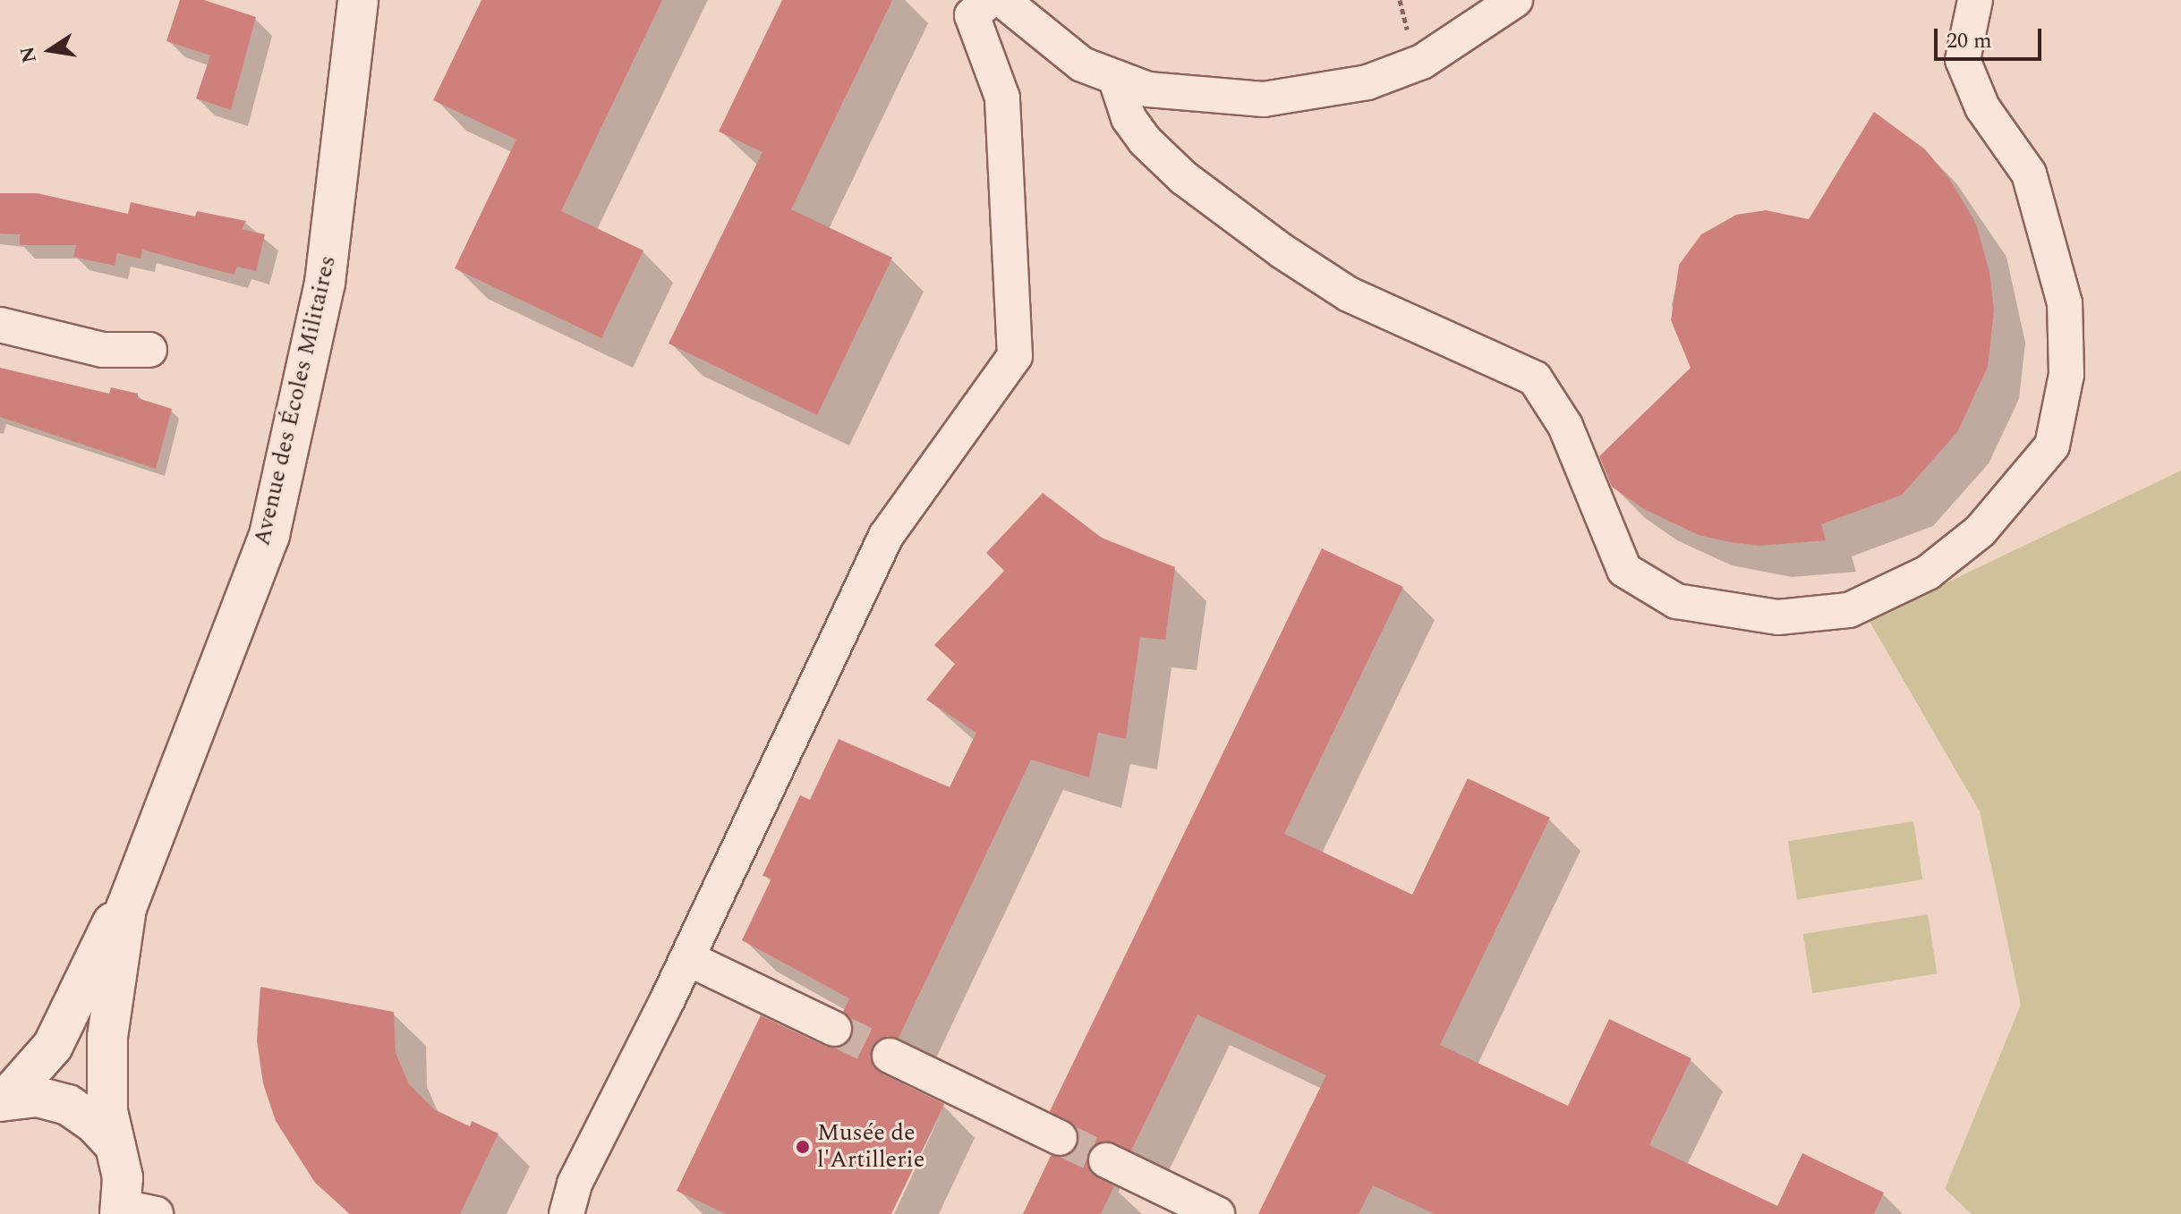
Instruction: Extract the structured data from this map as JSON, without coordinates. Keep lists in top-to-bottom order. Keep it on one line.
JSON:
{"streets":{"street":["Avenue des Écoles Militaires"]},"places":["Musée de l'Artillerie"],"scale_bar":"20 m","north":"left"}
